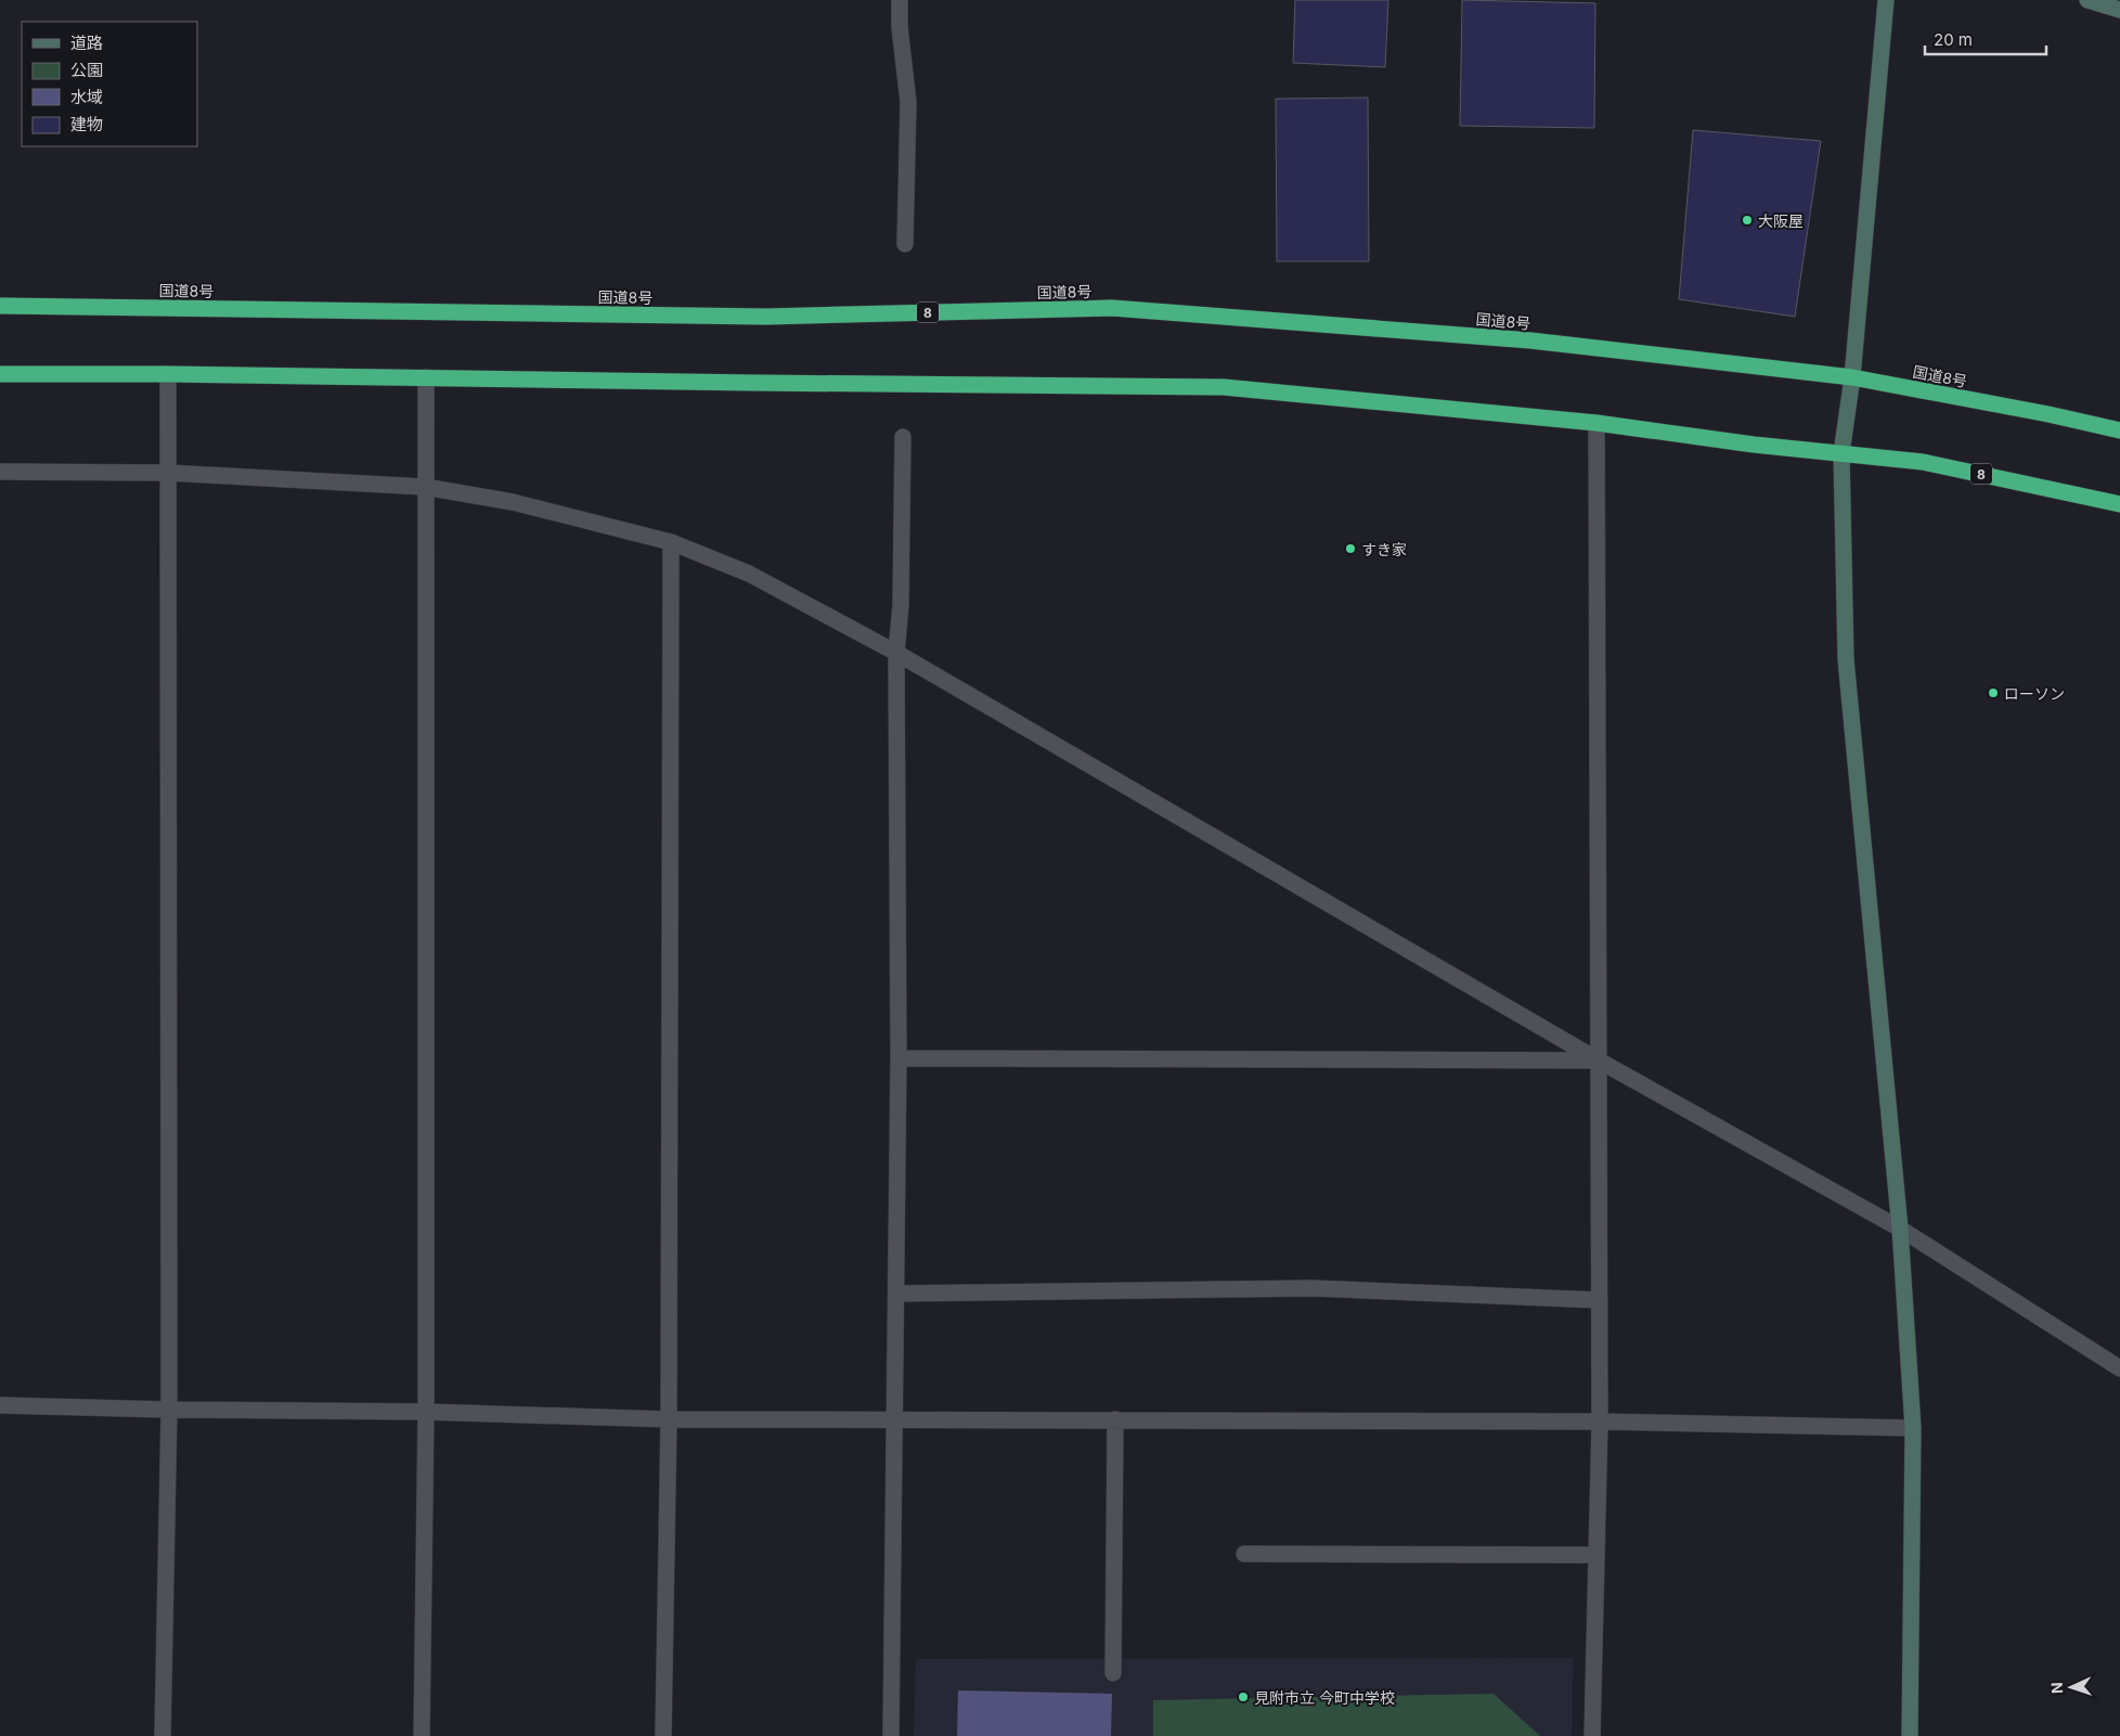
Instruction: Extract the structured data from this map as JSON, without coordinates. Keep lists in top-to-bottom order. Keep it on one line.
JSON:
{"streets":{"highway":["国道8号","8"]},"places":["大阪屋","すき家","ローソン","見附市立 今町中学校"],"legend":["道路","公園","水域","建物"],"scale_bar":"20 m","north":"left"}
